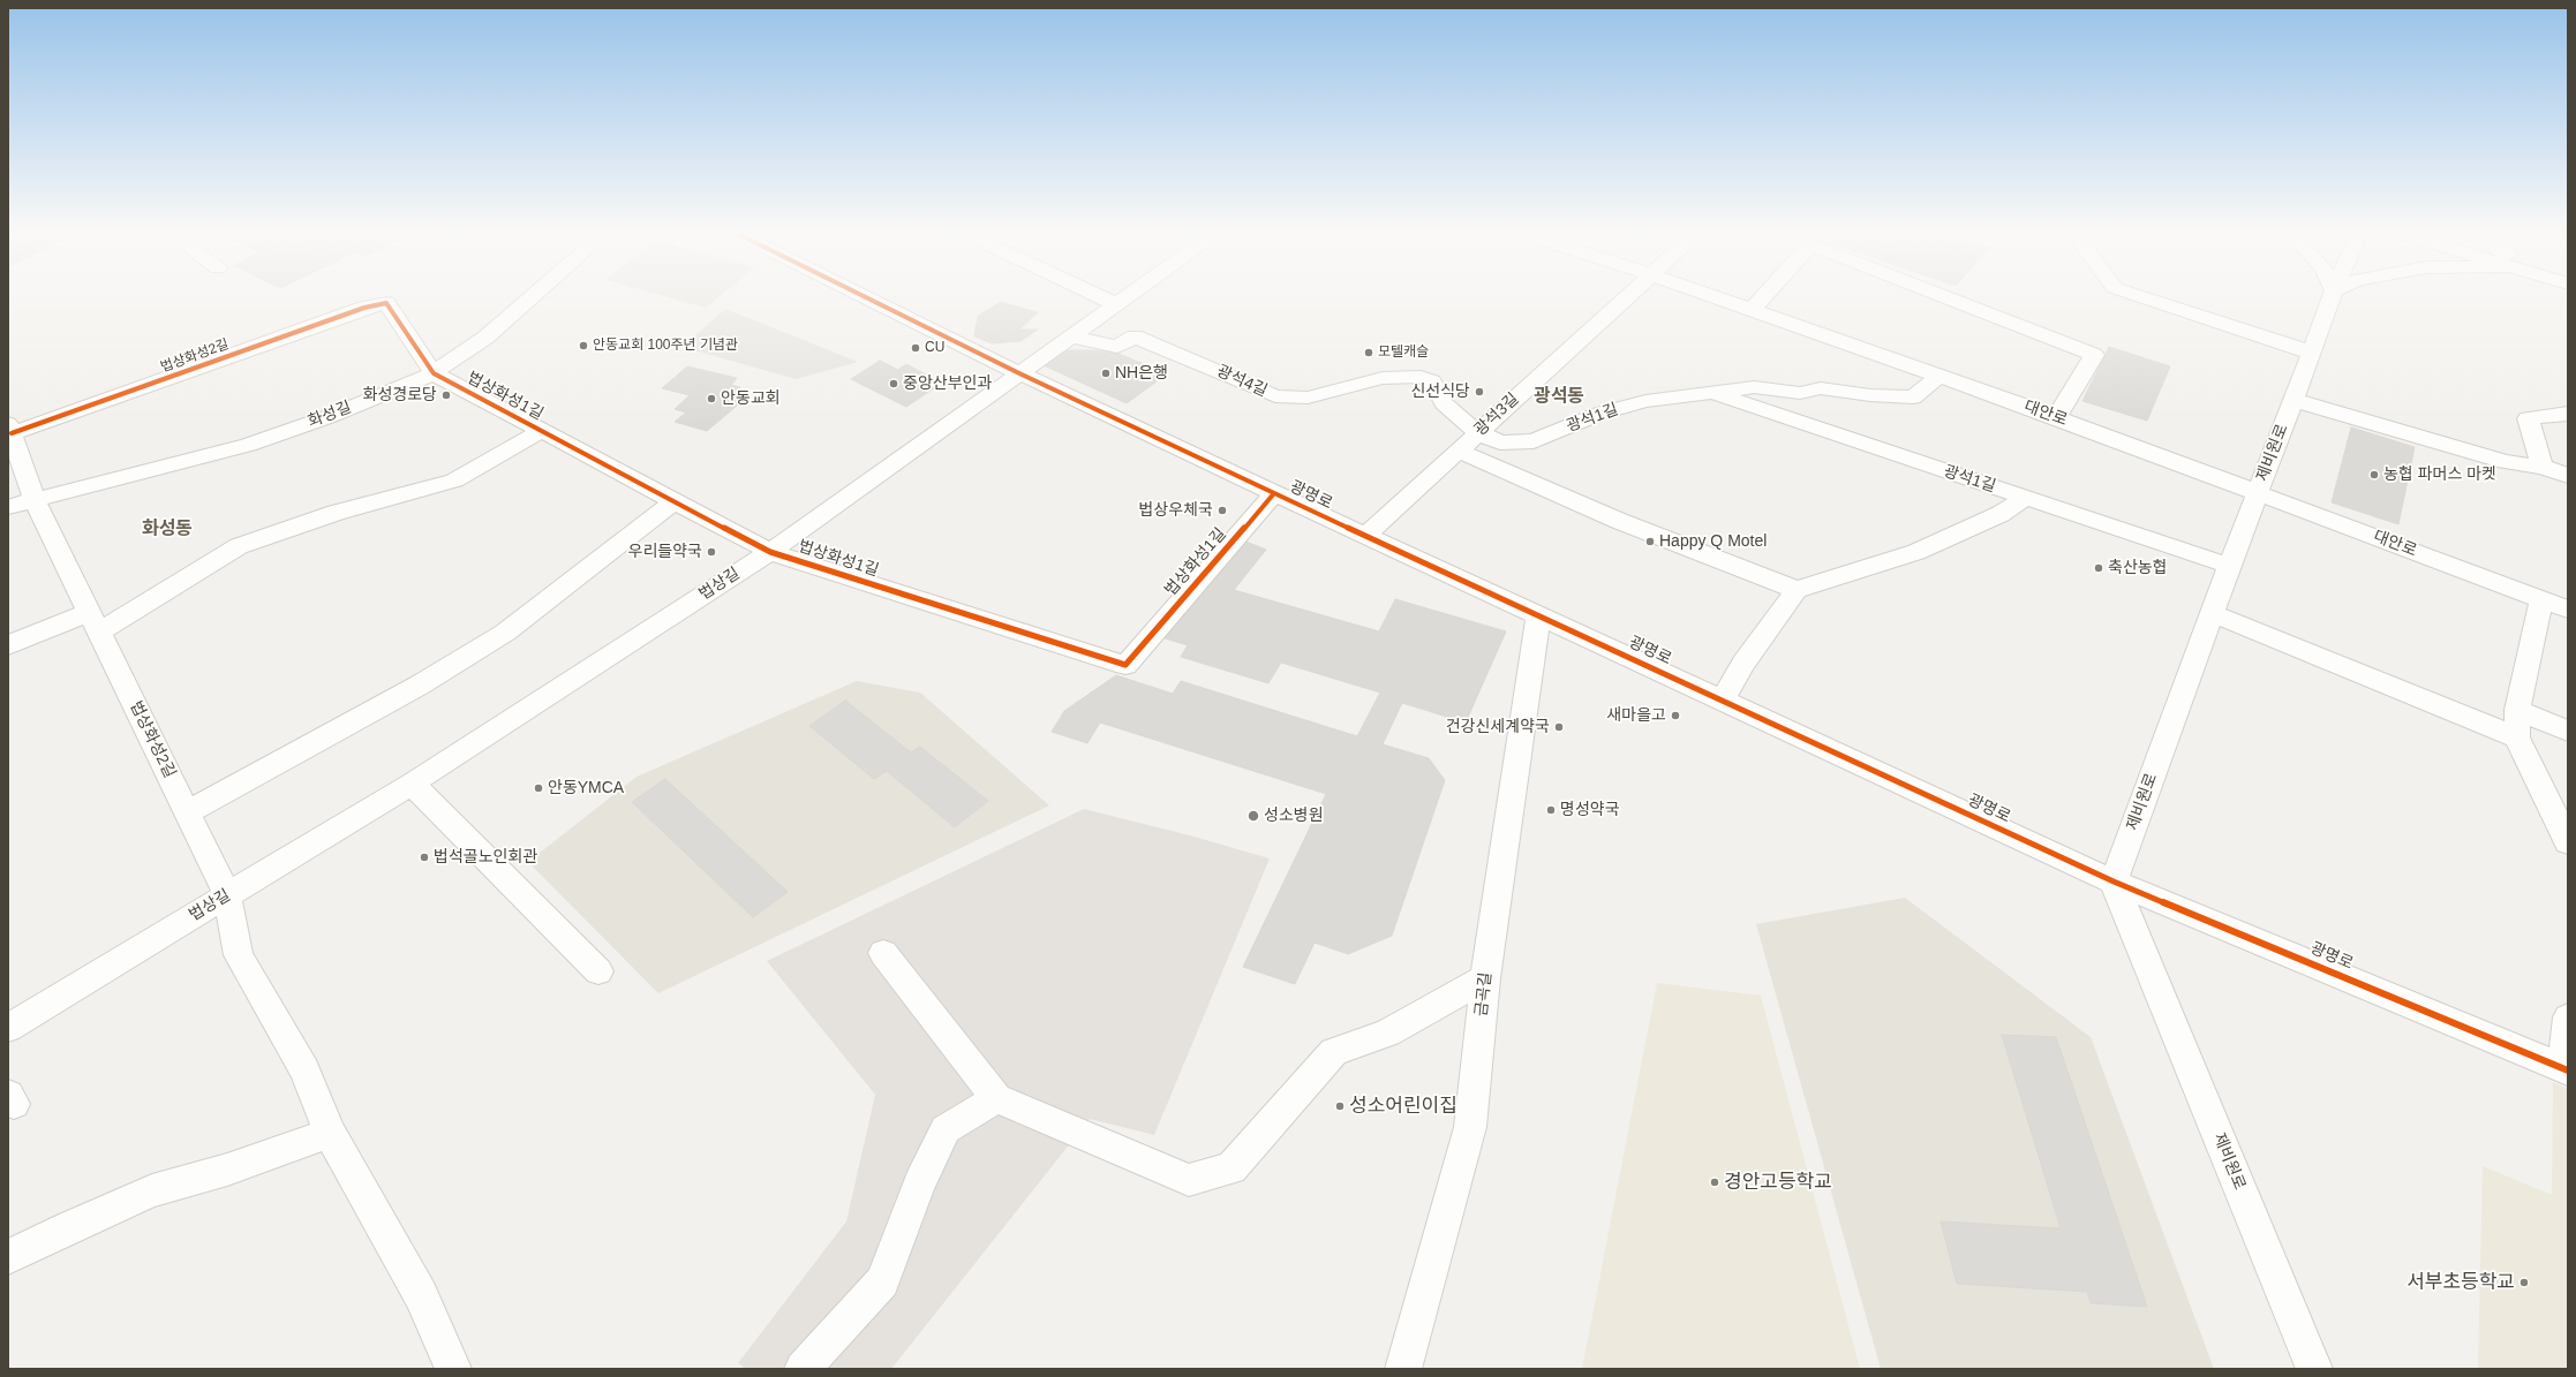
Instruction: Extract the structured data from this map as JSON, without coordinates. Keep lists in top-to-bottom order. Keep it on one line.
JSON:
{"streets":{"street":["법상화성2길","광석4길","법상화성1길","대안로","화성길","광석3길","광석1길","제비원로","광명로","법상길","금곡길"]},"crossings":[["법상화성2길","법상화성1길"],["법상화성2길","화성길"],["법상화성2길","법상길"],["광석4길","광석3길"],["광석4길","광석1길"],["광석4길","법상길"],["법상화성1길","화성길"],["법상화성1길","광명로"],["법상화성1길","법상길"],["대안로","광석1길"],["대안로","제비원로"],["광석3길","광석1길"],["광석3길","광명로"],["광석1길","제비원로"],["제비원로","광명로"],["광명로","법상길"],["광명로","금곡길"]],"districts":["광석동","화성동"],"places":["안동교회 100주년 기념관","CU","모텔캐슬","NH은행","중앙산부인과","신선식당","화성경로당","안동교회","농협 파머스 마켓","법상우체국","Happy Q Motel","우리들약국","축산농협","새마을고","건강신세계약국","안동YMCA","명성약국","성소병원","법석골노인회관","성소어린이집","경안고등학교","서부초등학교"]}
